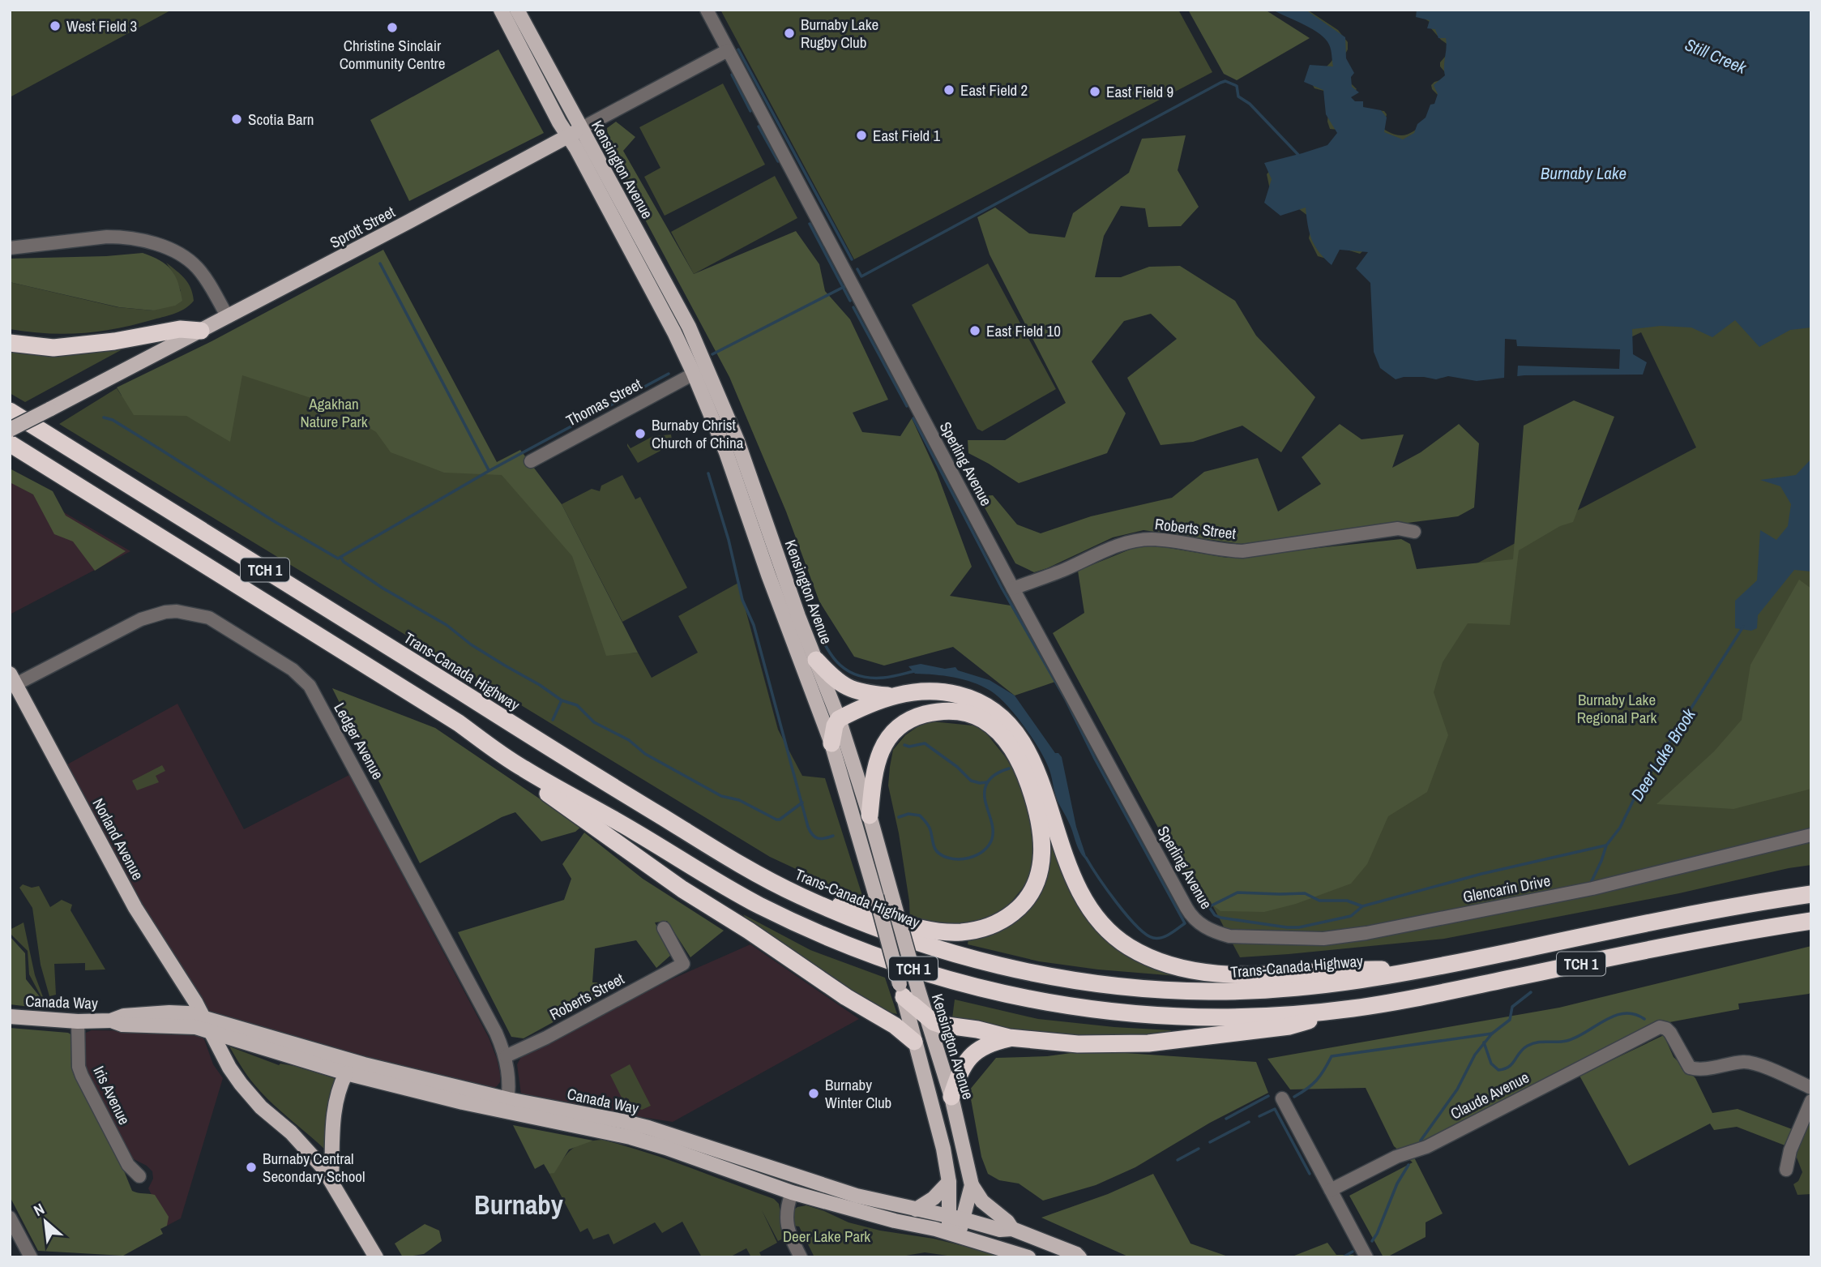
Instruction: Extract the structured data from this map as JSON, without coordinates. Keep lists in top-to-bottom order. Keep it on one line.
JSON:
{"streets":{"highway":["TCH 1","Trans-Canada Highway"],"main road":["Kensington Avenue","Sprott Street","Norland Avenue","Canada Way"],"street":["Thomas Street","Sperling Avenue","Roberts Street","Ledger Avenue","Glencarin Drive","Iris Avenue","Claude Avenue"]},"crossings":[["Kensington Avenue","Sprott Street"],["Kensington Avenue","Thomas Street"],["Kensington Avenue","Canada Way"],["Sprott Street","Sperling Avenue"],["Sperling Avenue","Roberts Street"],["Sperling Avenue","Glencarin Drive"],["Roberts Street","Ledger Avenue"],["Ledger Avenue","Norland Avenue"],["Ledger Avenue","Canada Way"],["Norland Avenue","Canada Way"],["Canada Way","Iris Avenue"]],"districts":["Burnaby"],"water":["Still Creek","Burnaby Lake","Deer Lake Brook"],"parks":["Agakhan Nature Park","Burnaby Lake Regional Park","Deer Lake Park"],"places":["West Field 3","Christine Sinclair Community Centre","Burnaby Lake Rugby Club","East Field 2","East Field 9","Scotia Barn","East Field 1","East Field 10","Burnaby Christ Church of China","Burnaby Winter Club","Burnaby Central Secondary School"],"north":"top left"}
